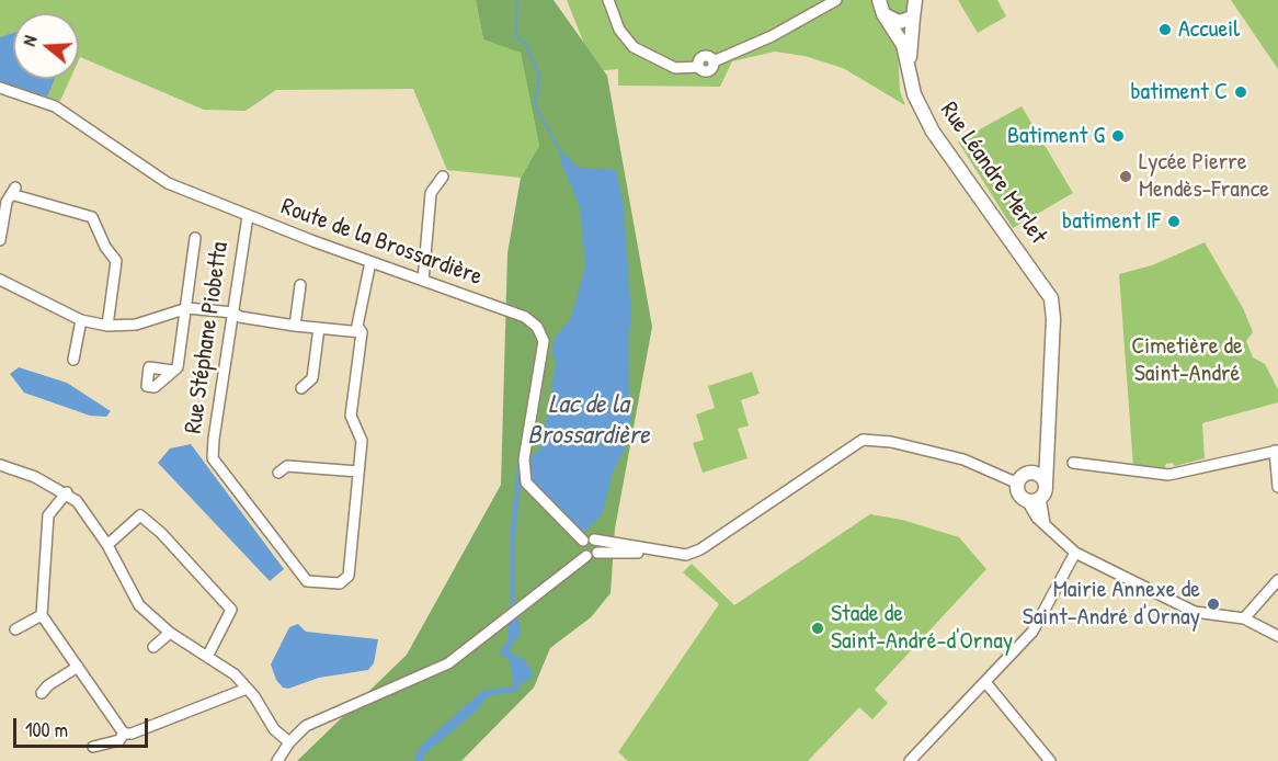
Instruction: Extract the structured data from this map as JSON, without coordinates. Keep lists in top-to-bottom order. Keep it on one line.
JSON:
{"streets":{"street":["Rue Léandre Merlet","Route de la Brossardière","Rue Stéphane Piobetta"]},"crossings":[["Route de la Brossardière","Rue Stéphane Piobetta"]],"water":["Lac de la Brossardière"],"parks":["Cimetière de Saint-André"],"places":["Accueil","batiment C","Batiment G","Lycée Pierre Mendès-France","batiment IF","Mairie Annexe de Saint-André d'Ornay","Stade de Saint-André-d'Ornay"],"scale_bar":"100 m","north":"left"}
